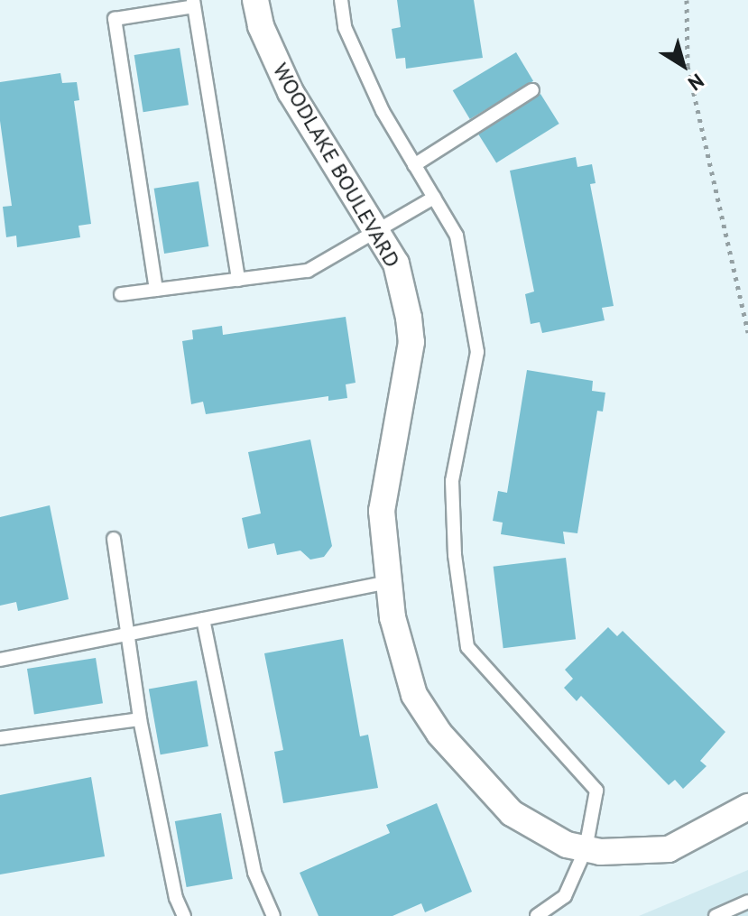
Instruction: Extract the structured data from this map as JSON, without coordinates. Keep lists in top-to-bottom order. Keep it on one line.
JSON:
{"streets":{"street":["WOODLAKE BOULEVARD"]},"north":"bottom right"}
